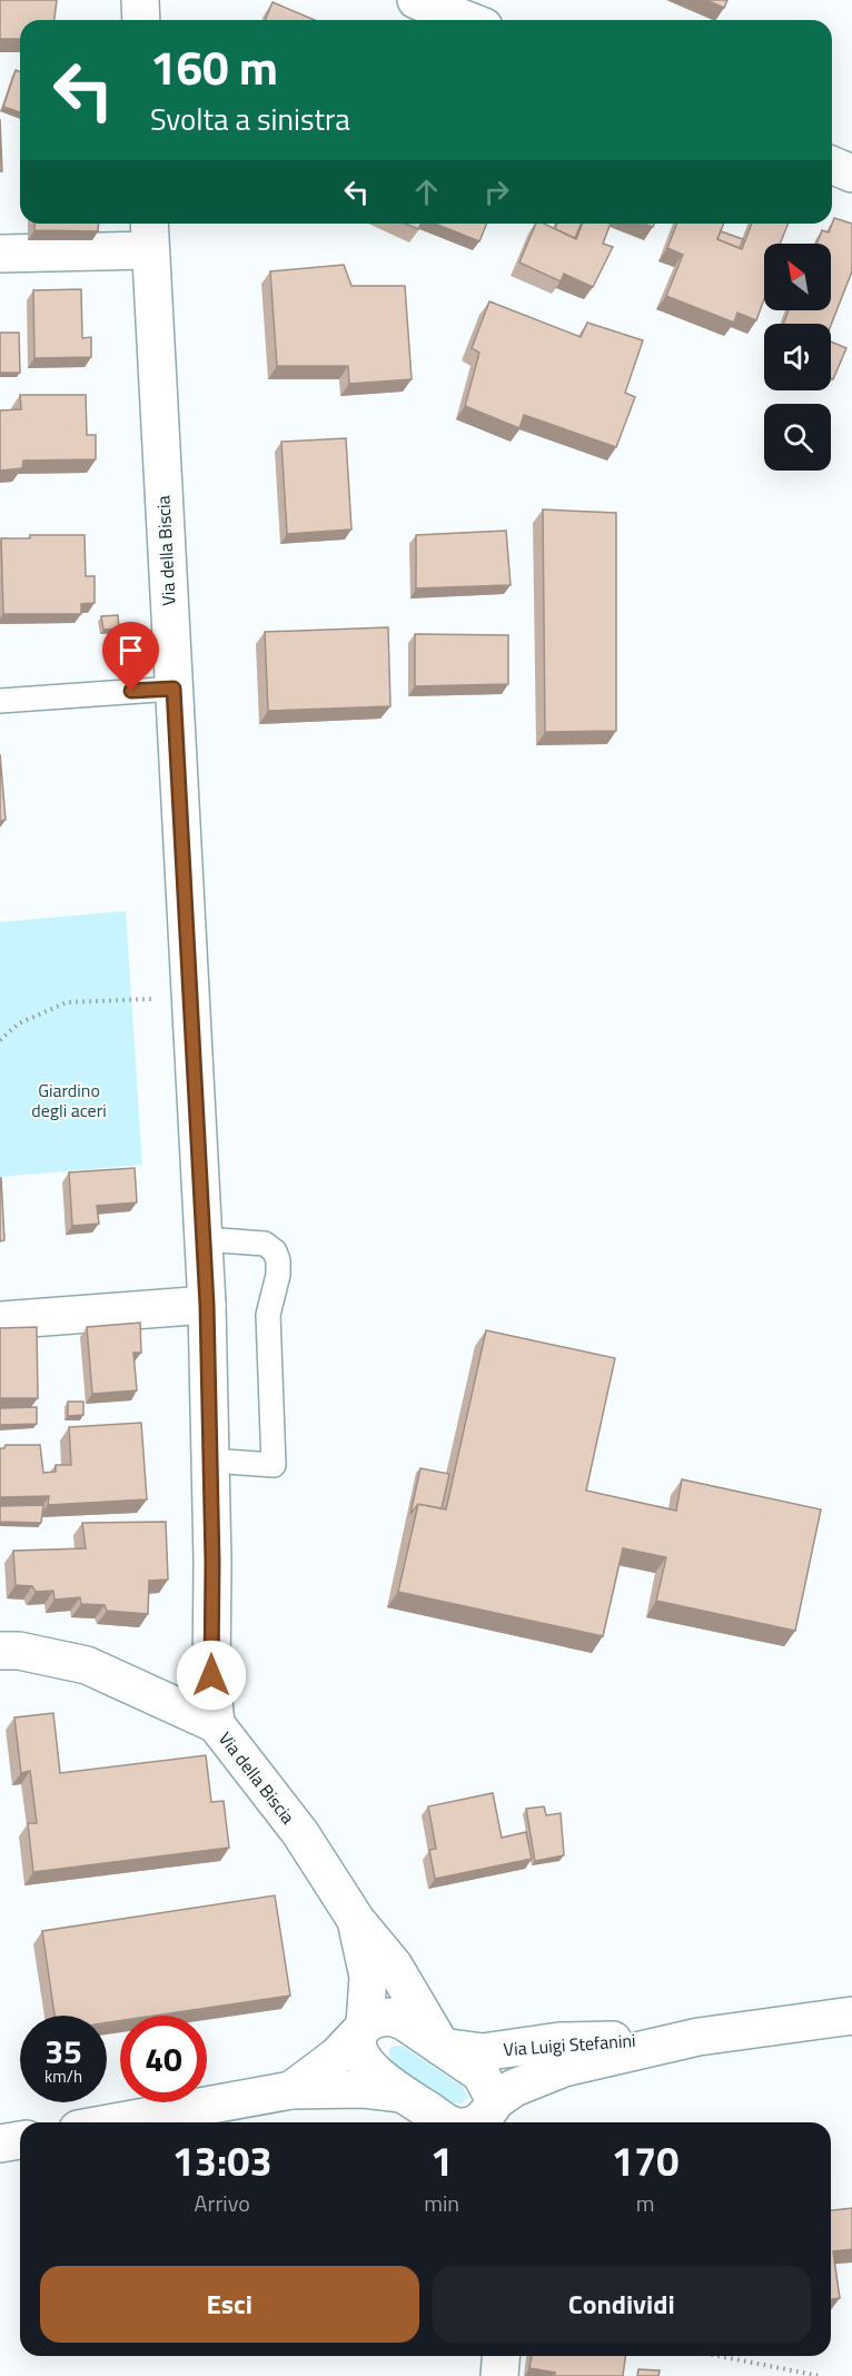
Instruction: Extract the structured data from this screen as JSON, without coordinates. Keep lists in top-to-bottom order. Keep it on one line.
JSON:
{"streets":{"street":["Via della Biscia","Via Luigi Stefanini"]},"crossings":[["Via della Biscia","Via Luigi Stefanini"]],"parks":["Giardino degli aceri"],"north":"top left","page":{"turn":["160 m","Svolta a sinistra"],"speed":"35 km/h","limit":"40","eta":["13:03","Arrivo","1","min","170","m"],"buttons":["Esci","Condividi"]}}
